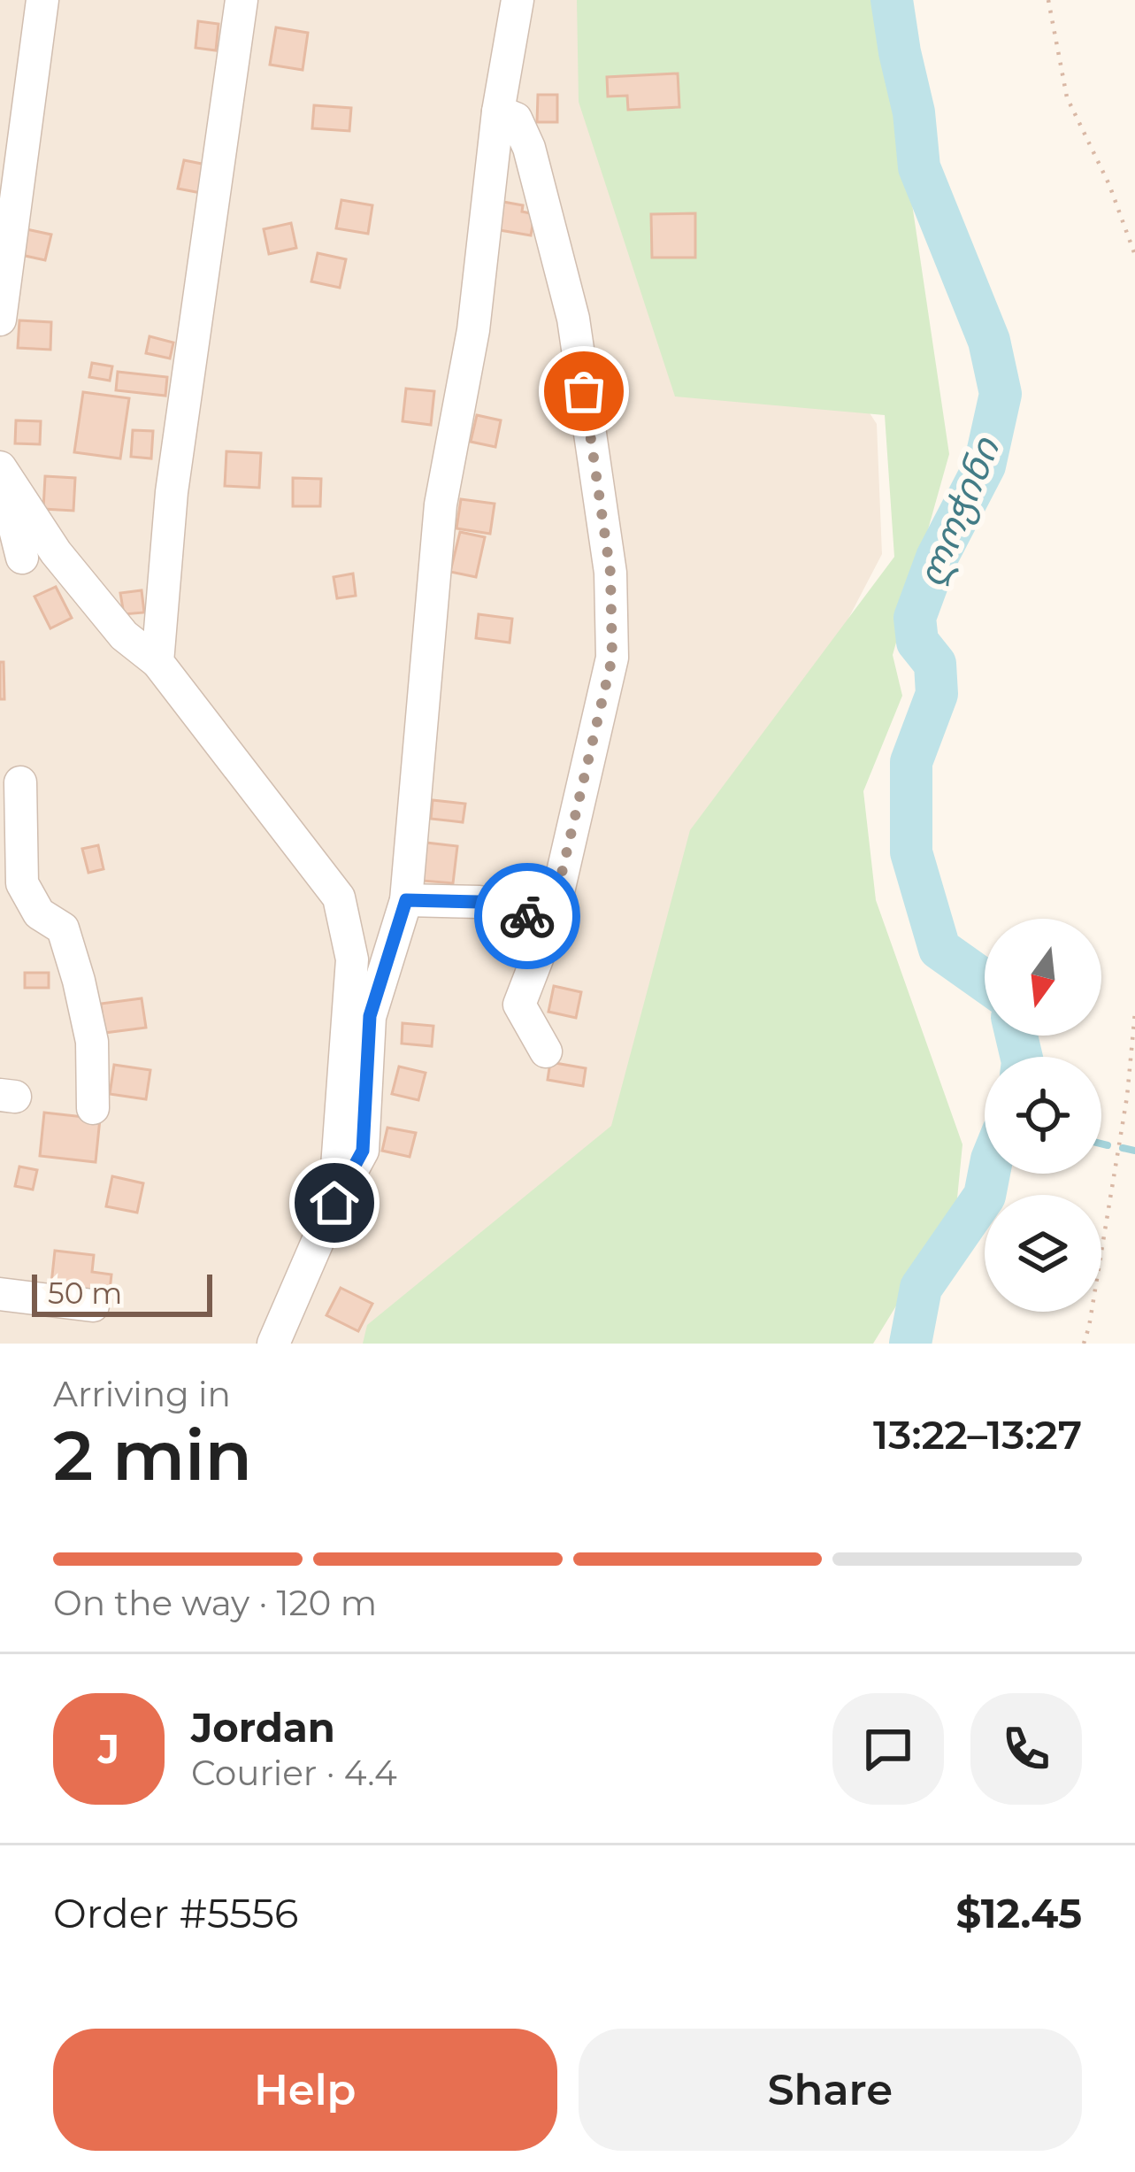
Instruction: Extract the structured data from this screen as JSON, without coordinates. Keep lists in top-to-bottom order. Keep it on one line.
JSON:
{"water":["ლოჭინი"],"scale_bar":"50 m","north":"bottom","page":{"scale":"50 m","heading":["2 min","Arriving in","13:22–13:27"],"panel":["Jordan","Courier · 4.4","Order #5556","$12.45"],"bar":"On the way · 120 m","round":"J","buttons":["Help","Share"]}}
